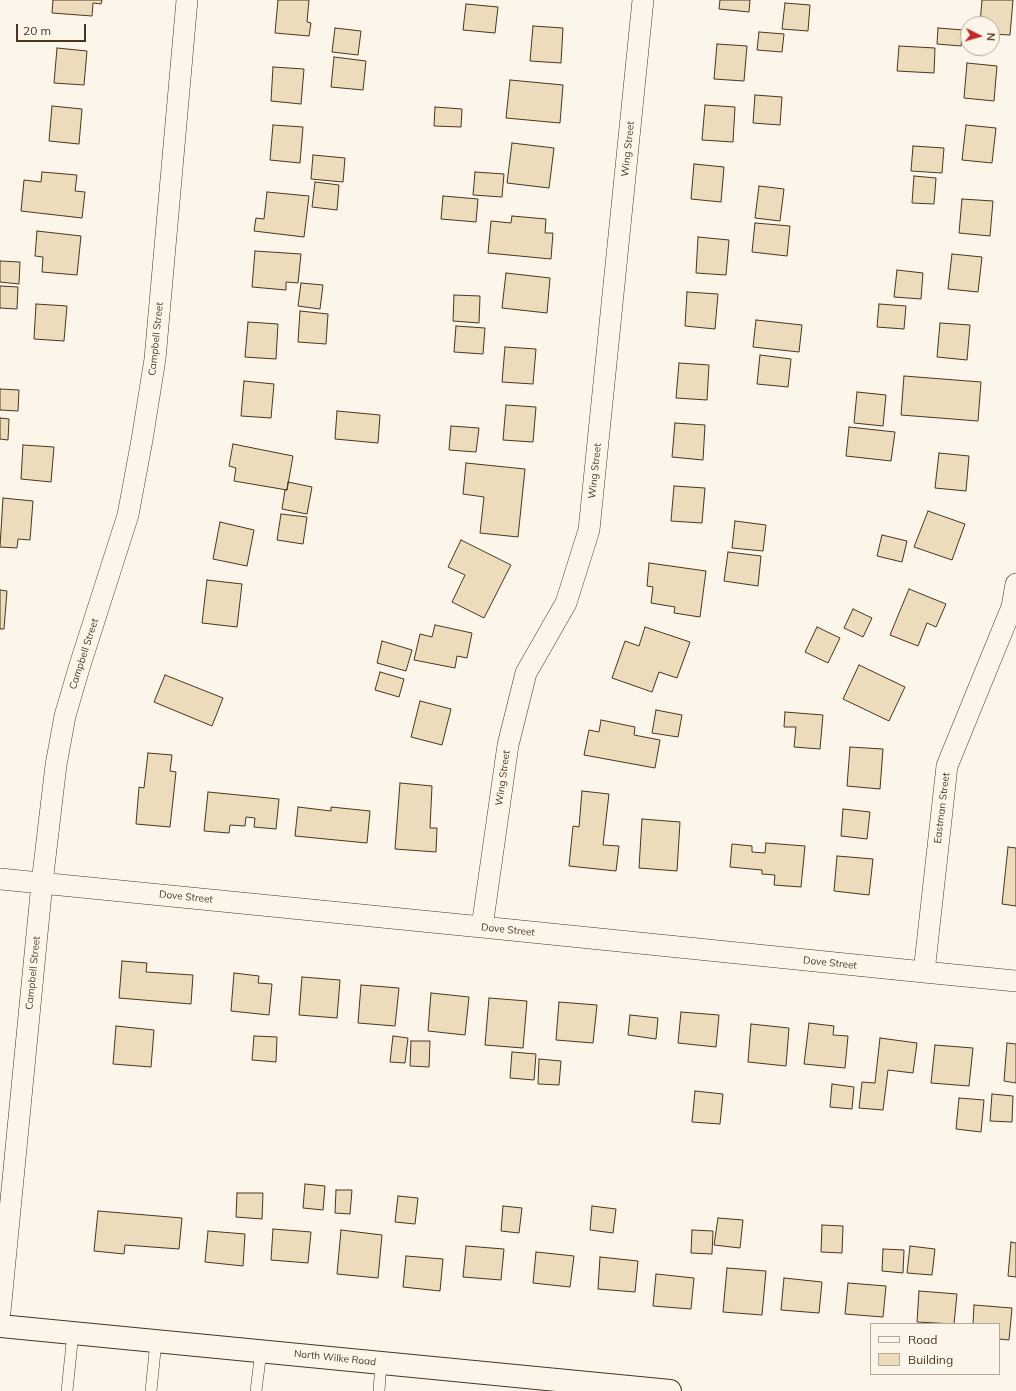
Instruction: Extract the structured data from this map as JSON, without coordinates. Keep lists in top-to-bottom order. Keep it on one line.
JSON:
{"streets":{"main road":["North Wilke Road"],"street":["Wing Street","Campbell Street","Eastman Street","Dove Street"]},"crossings":[["Wing Street","Dove Street"],["Campbell Street","Dove Street"],["Eastman Street","Dove Street"]],"legend":["Road","Building"],"scale_bar":"20 m","north":"right"}
